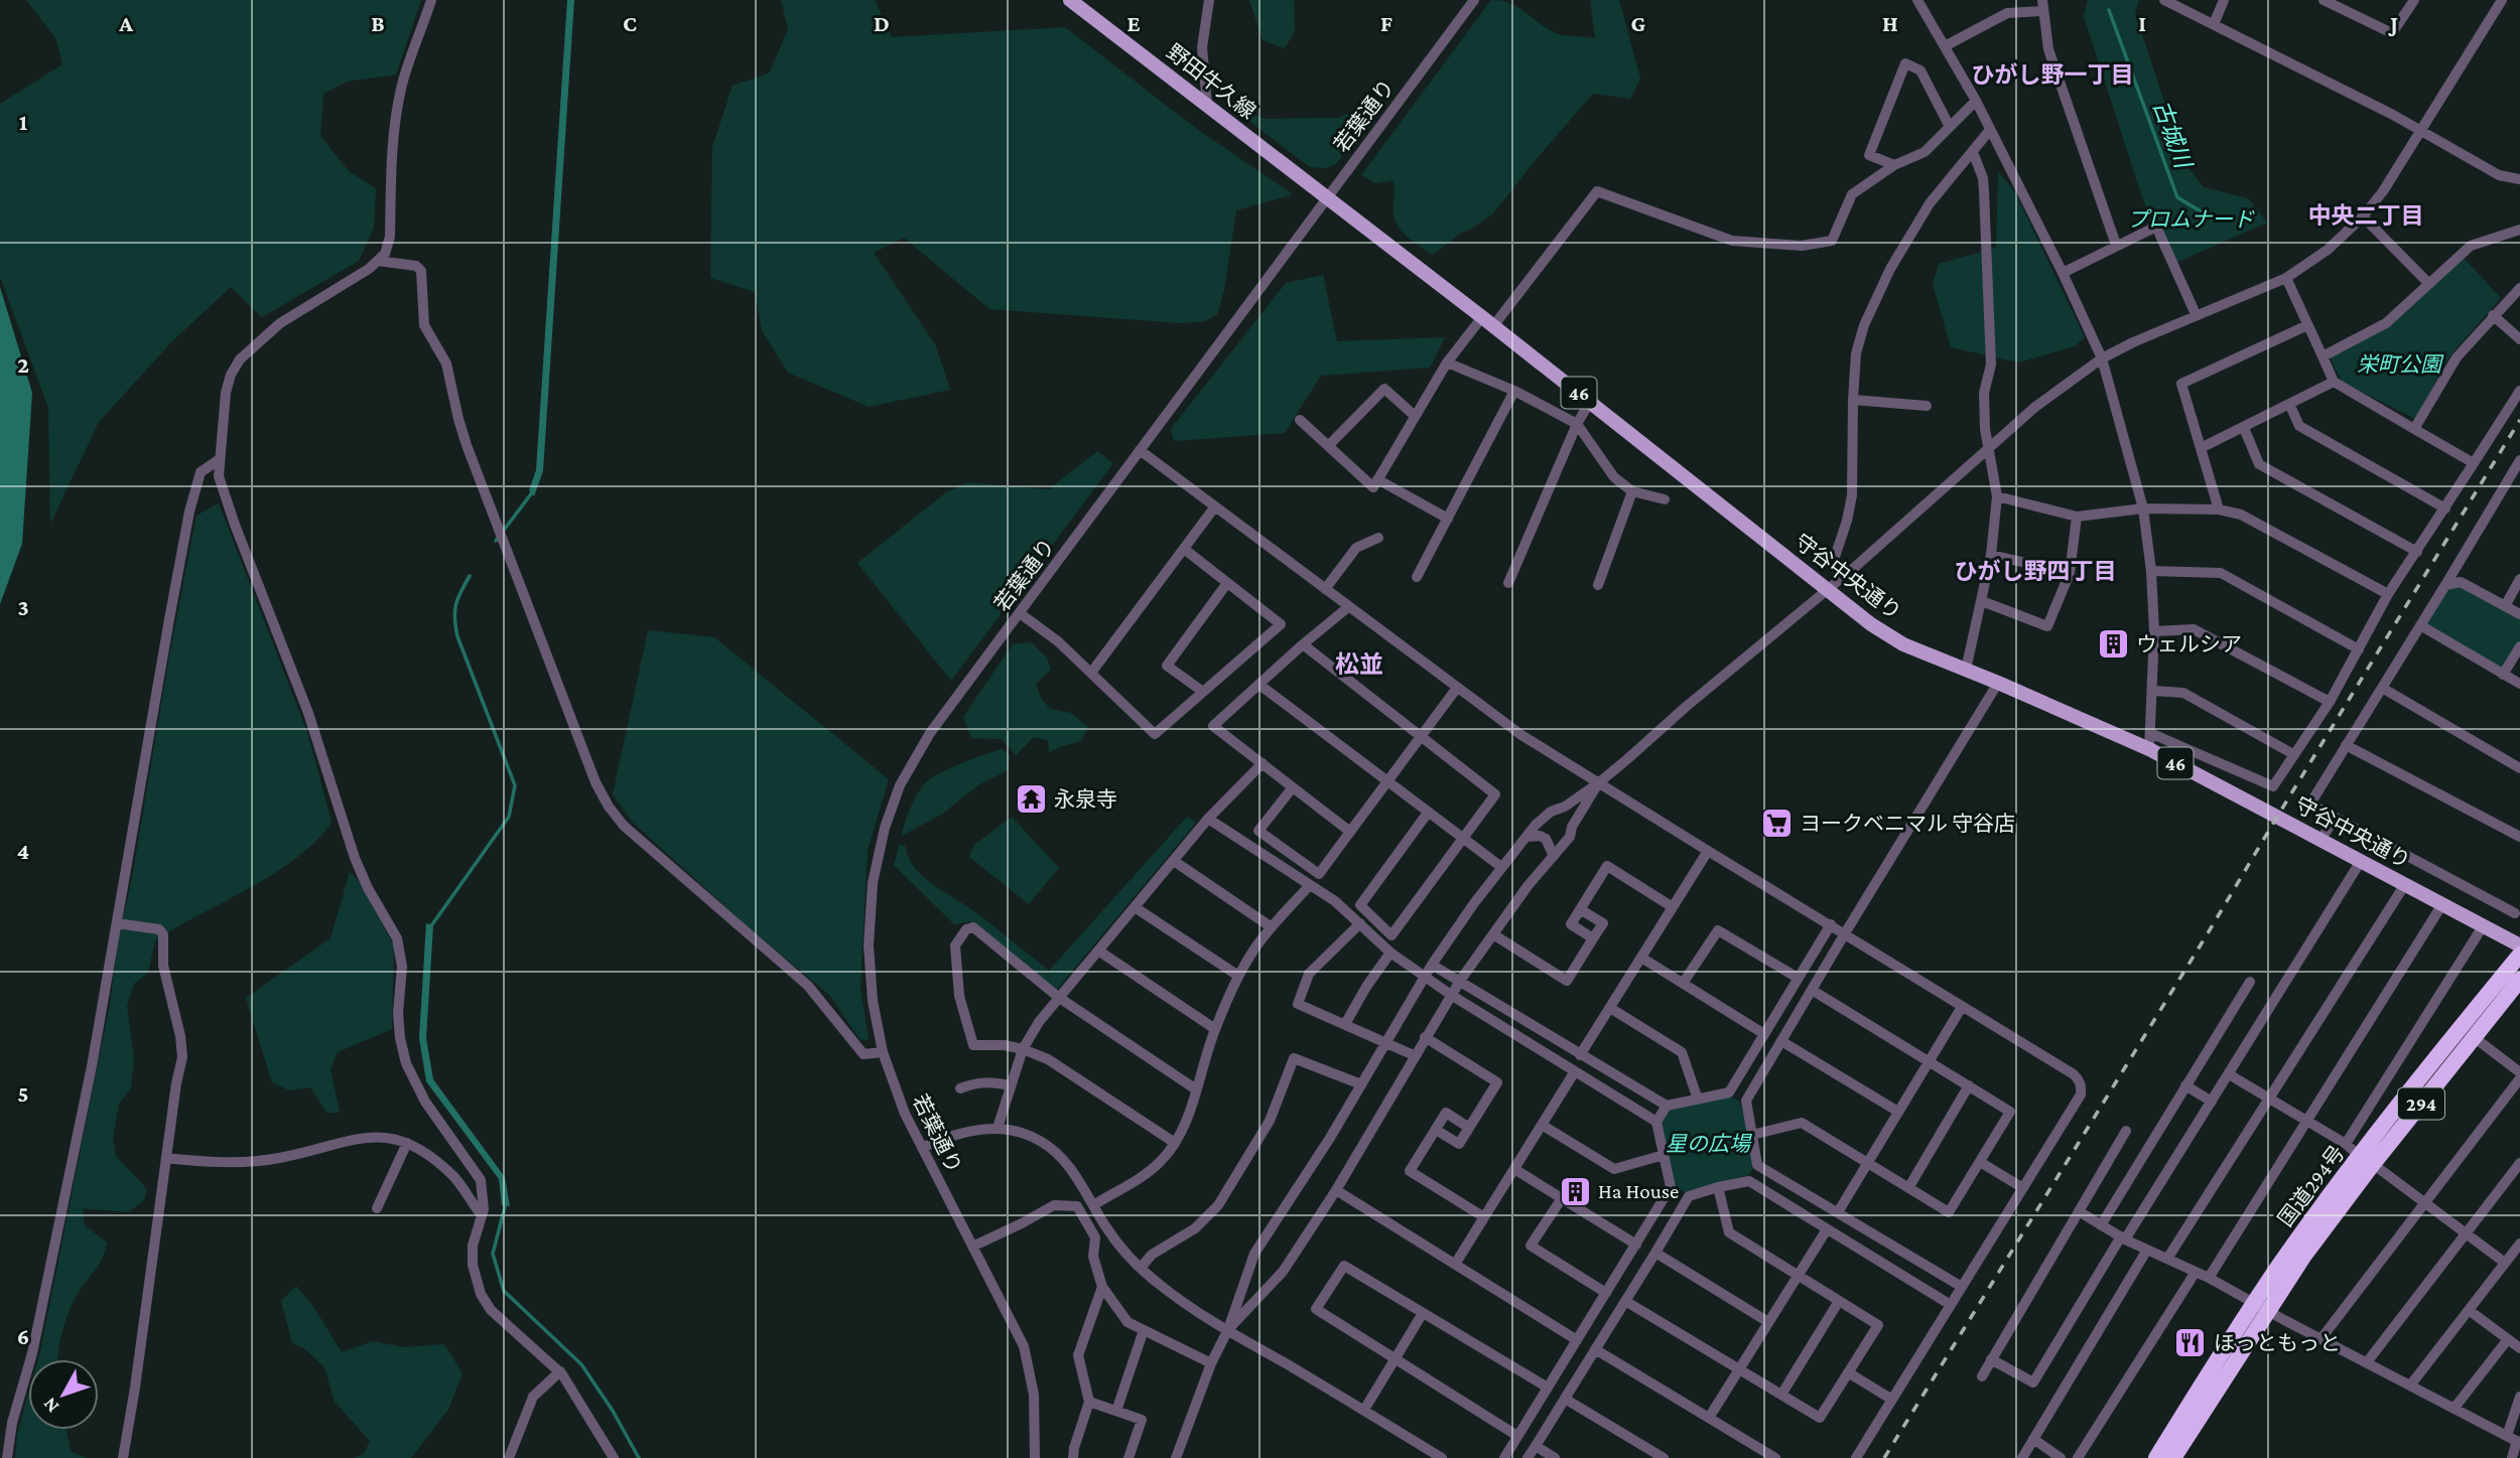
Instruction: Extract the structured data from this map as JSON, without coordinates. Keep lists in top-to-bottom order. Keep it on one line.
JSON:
{"streets":{"highway":["294","国道294号"],"main road":["野田牛久線","46","守谷中央通り"],"street":["若葉通り"]},"crossings":[["野田牛久線","若葉通り"],["野田牛久線","守谷中央通り"],["若葉通り","守谷中央通り"]],"districts":["ひがし野一丁目","中央二丁目","ひがし野四丁目","松並"],"water":["古城川"],"parks":["プロムナード","栄町公園","星の広場"],"places":{"building":["ウェルシア","Ha House"],"temple":["永泉寺"],"supermarket":["ヨークベニマル 守谷店"],"restaurant":["ほっともっと"]},"north":"bottom left","grid":{"columns":["A","B","C","D","E","F","G","H","I","J"],"rows":["1","2","3","4","5","6"]}}
